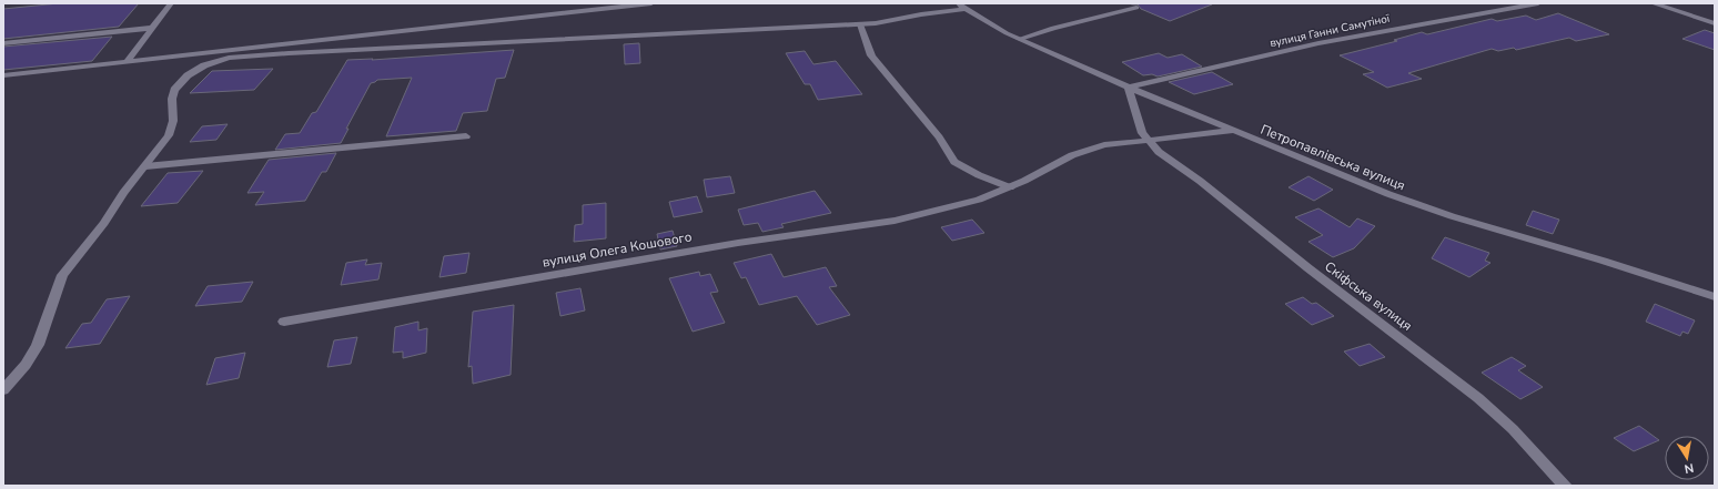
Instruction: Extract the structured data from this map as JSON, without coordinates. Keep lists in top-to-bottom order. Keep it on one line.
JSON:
{"streets":{"street":["вулиця Ганни Самутіної","Петропавлівська вулиця","вулиця Олега Кошового","Скіфська вулиця"]},"crossings":[["вулиця Ганни Самутіної","Петропавлівська вулиця"],["Петропавлівська вулиця","вулиця Олега Кошового"],["вулиця Олега Кошового","Скіфська вулиця"]],"north":"bottom"}
